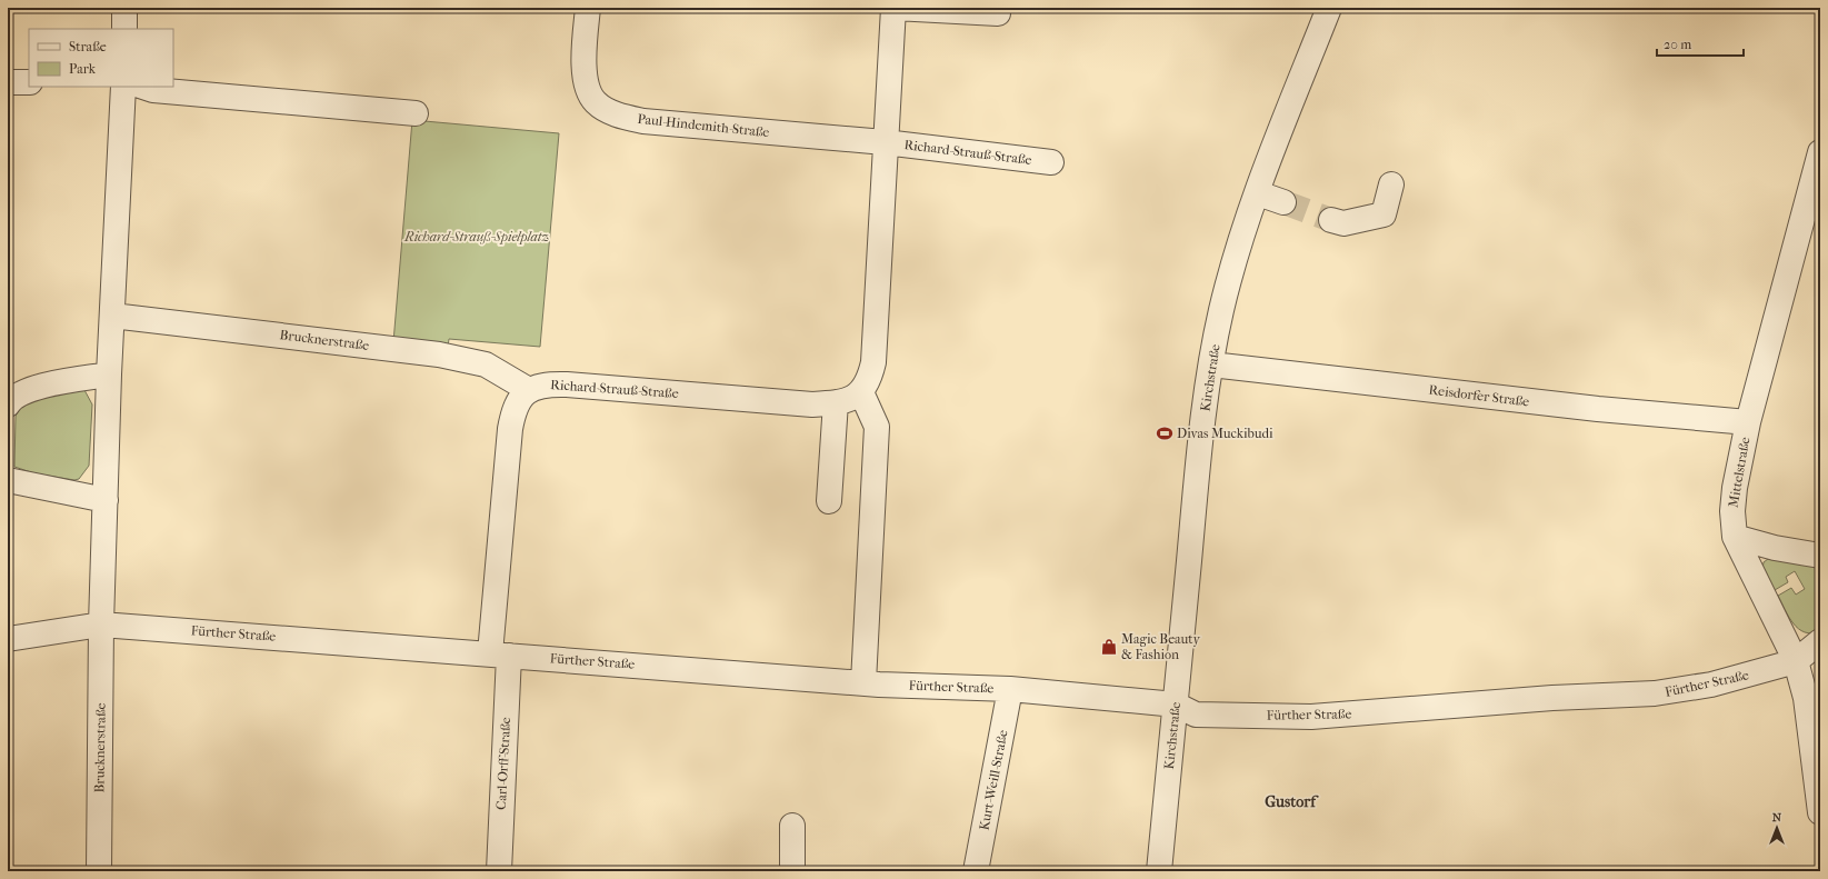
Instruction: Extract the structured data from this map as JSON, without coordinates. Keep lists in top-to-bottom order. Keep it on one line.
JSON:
{"streets":{"street":["Paul-Hindemith-Straße","Richard-Strauß-Straße","Brucknerstraße","Kirchstraße","Reisdorfer Straße","Mittelstraße","Fürther Straße","Carl-Orff-Straße","Kurt-Weill-Straße"]},"crossings":[["Paul-Hindemith-Straße","Richard-Strauß-Straße"],["Richard-Strauß-Straße","Brucknerstraße"],["Brucknerstraße","Fürther Straße"],["Kirchstraße","Reisdorfer Straße"],["Kirchstraße","Fürther Straße"],["Reisdorfer Straße","Mittelstraße"],["Mittelstraße","Fürther Straße"],["Fürther Straße","Carl-Orff-Straße"],["Fürther Straße","Kurt-Weill-Straße"]],"districts":["Gustorf"],"parks":["Richard-Strauß-Spielplatz"],"places":{"sports":["Divas Muckibudi"],"shop":["Magic Beauty & Fashion"]},"legend":["Straße","Park"],"scale_bar":"20 m","north":"top"}
